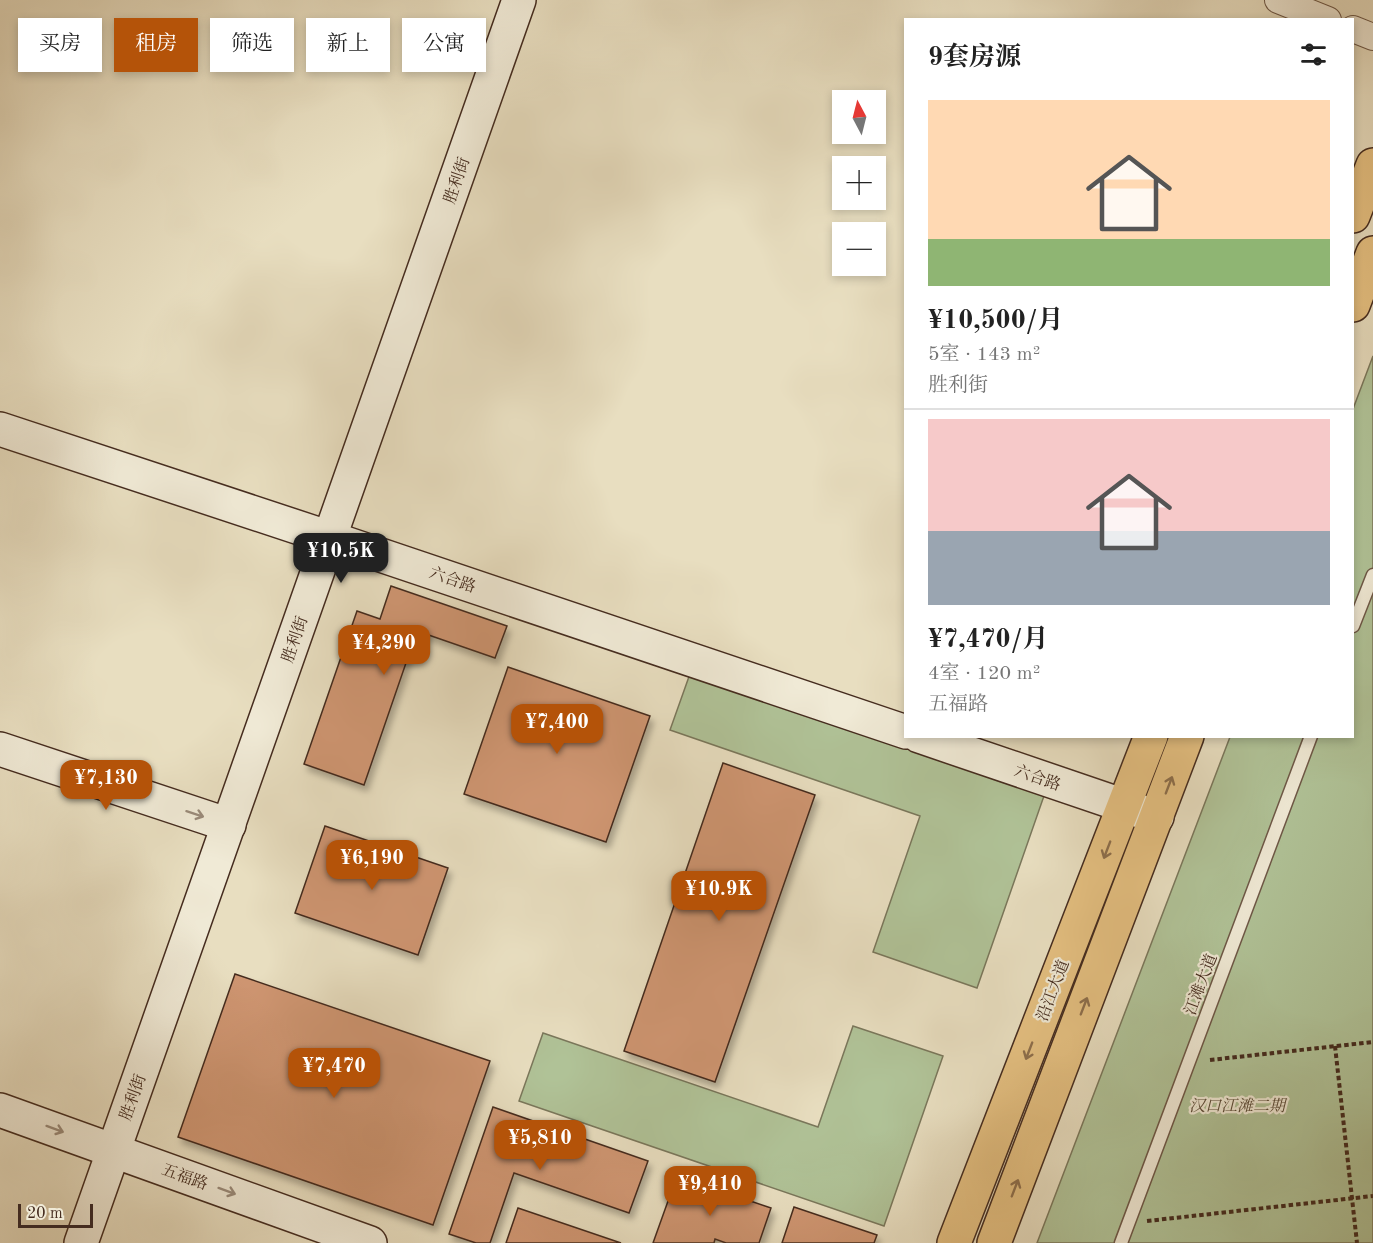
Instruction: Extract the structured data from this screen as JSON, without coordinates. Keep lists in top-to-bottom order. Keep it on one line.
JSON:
{"streets":{"main road":["沿江大道"],"street":["胜利街","六合路","五福路"],"lane":["江滩大道"]},"crossings":[["胜利街","六合路"],["胜利街","五福路"],["六合路","沿江大道"]],"one_way":["五福路"],"parks":["汉口江滩二期"],"scale_bar":"20 m","north":"top","page":{"chip":["买房","租房","筛选","新上","公寓"],"heading":"9套房源","map_buttons":["+","−"],"list":[{"name":"¥10,500/月","note":"5室 · 143 m² · 胜利街"},{"name":"¥7,470/月","note":"4室 · 120 m² · 五福路"}],"price":["¥10.5K","¥4,290","¥7,400","¥7,130","¥6,190","¥10.9K","¥7,470","¥5,810","¥9,410"],"scale":"20 m"}}
